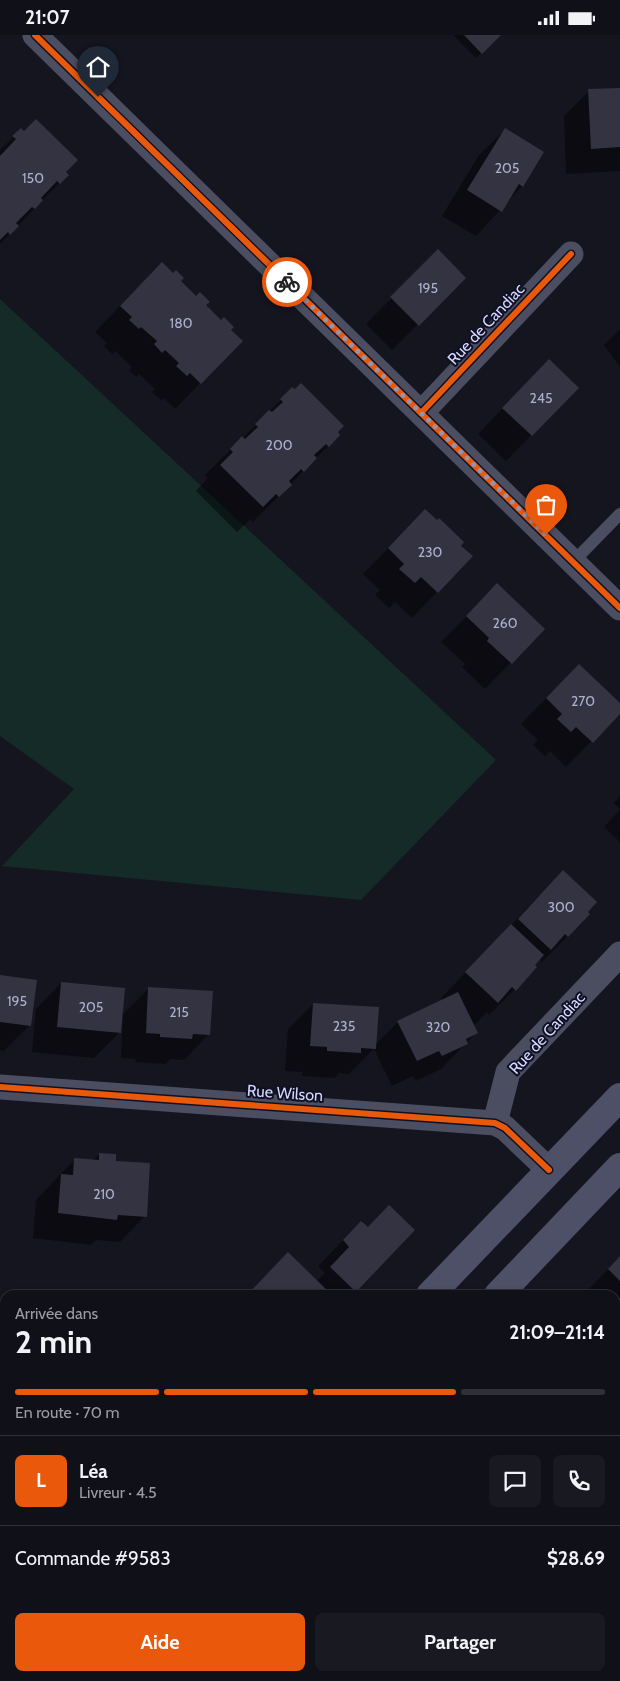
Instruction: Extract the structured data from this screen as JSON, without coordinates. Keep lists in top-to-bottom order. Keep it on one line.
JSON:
{"streets":{"street":["Rue de Candiac","Rue Wilson"]},"crossings":[["Rue de Candiac","Rue Wilson"]],"house_numbers":["205","150","195","180","245","200","230","260","270","300","195","205","215","235","320","210"],"page":{"status":"21:07","heading":["2 min","Arrivée dans","21:09–21:14"],"panel":["Léa","Livreur · 4.5","Commande #9583","$28.69"],"bar":"En route · 70 m","round":"L","buttons":["Aide","Partager"]}}
